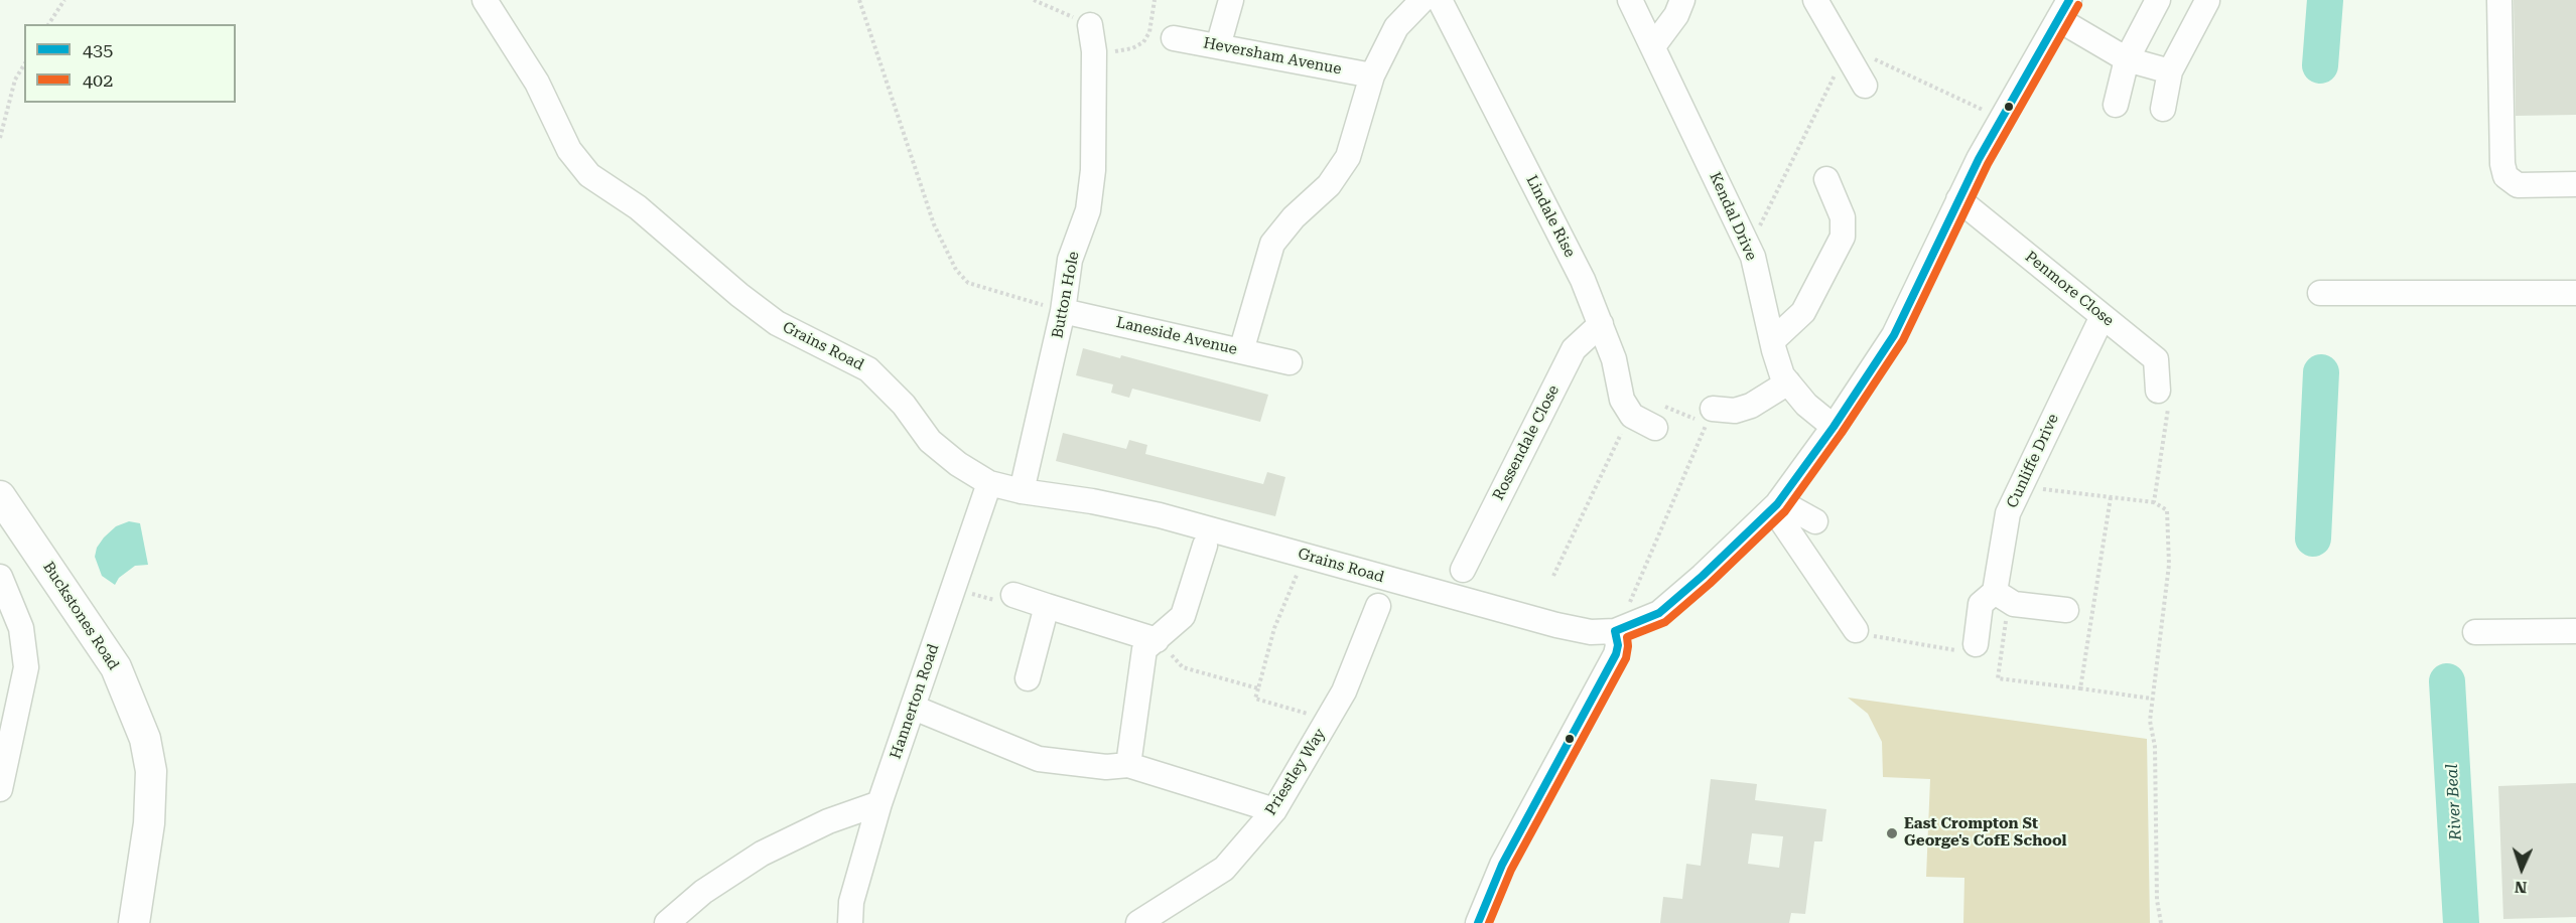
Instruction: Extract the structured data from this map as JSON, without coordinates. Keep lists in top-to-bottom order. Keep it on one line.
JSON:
{"streets":{"main road":["Buckstones Road"],"street":["Heversham Avenue","Lindale Rise","Kendal Drive","Penmore Close","Button Hole","Laneside Avenue","Grains Road","Rossendale Close","Cunliffe Drive","Hannerton Road","Priestley Way"]},"crossings":[["Lindale Rise","Rossendale Close"],["Kendal Drive","Grains Road"],["Penmore Close","Grains Road"],["Penmore Close","Cunliffe Drive"],["Button Hole","Laneside Avenue"],["Button Hole","Grains Road"],["Grains Road","Hannerton Road"]],"water":["River Beal"],"places":["East Crompton St George's CofE School"],"lines":["transit line 435","transit line 402"],"legend":["435","402"],"north":"bottom"}
